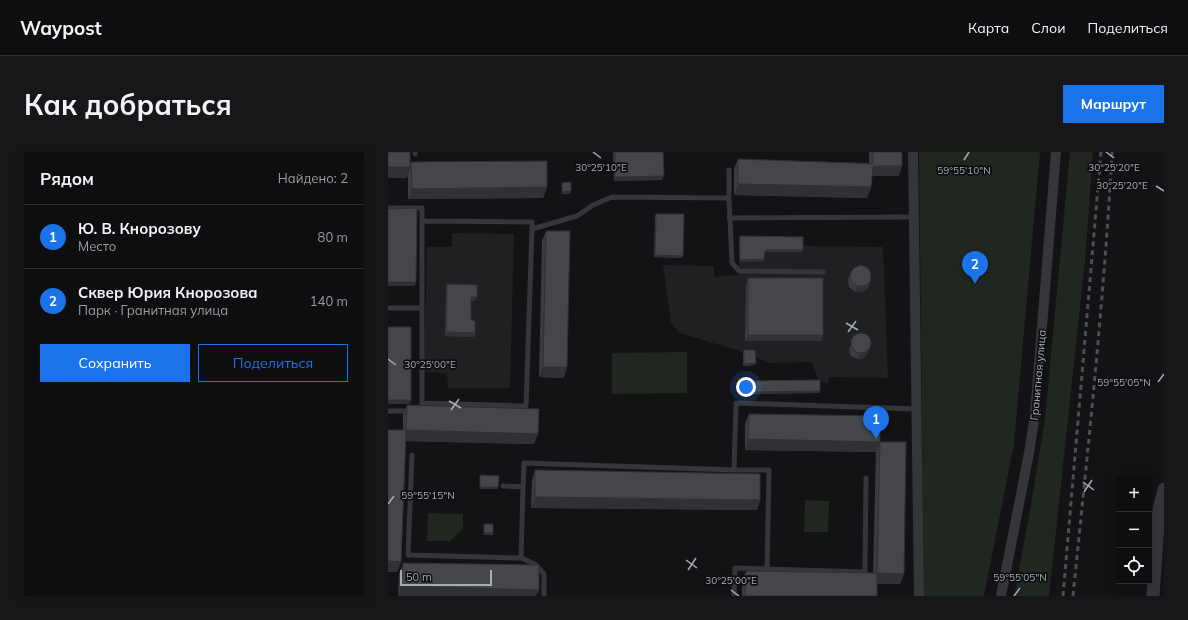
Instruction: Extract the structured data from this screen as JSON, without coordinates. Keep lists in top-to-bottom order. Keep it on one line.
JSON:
{"streets":{"street":["Гранитная улица"]},"scale_bar":"50 m","page":{"header":"Waypost","nav":["Карта","Слои","Поделиться"],"buttons":["Маршрут",["Сохранить","Поделиться"]],"title":"Как добраться","heading":["Рядом","Найдено: 2"],"list":[{"mark":"1","name":"Ю. В. Кнорозову","note":"Место","value":"80 m"},{"mark":"2","name":"Сквер Юрия Кнорозова","note":"Парк · Гранитная улица","value":"140 m"}],"pins":["2","1"],"map_buttons":["+","−"],"scale":"50 m"},"coordinates":["30°25'20\"E","30°25'10\"E","59°55'10\"N","30°25'00\"E","59°55'05\"N","59°55'15\"N"]}
